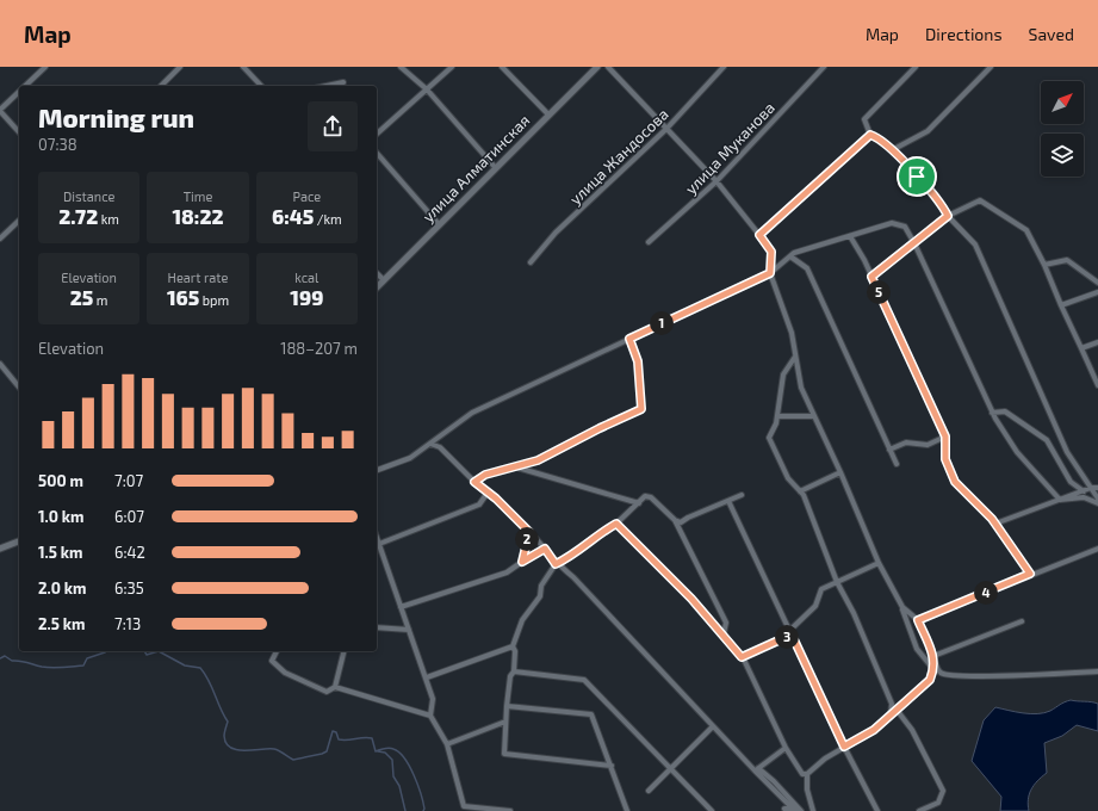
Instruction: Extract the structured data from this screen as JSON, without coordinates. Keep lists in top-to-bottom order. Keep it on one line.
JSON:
{"streets":{"street":["улица Муканова","улица Жандосова","улица Алматинская"]},"north":"top right","page":{"header":"Map","nav":["Map","Directions","Saved"],"heading":["Morning run","07:38"],"stats":[["Distance","2.72 km"],["Time","18:22"],["Pace","6:45 /km"],["Elevation","25 m"],["Heart rate","165 bpm"],["kcal","199"]],"pins":["5","1","2","4","3"],"chart":["Elevation","188–207 m"],"list":[{"name":"500 m","note":"7:07"},{"name":"1.0 km","note":"6:07"},{"name":"1.5 km","note":"6:42"},{"name":"2.0 km","note":"6:35"},{"name":"2.5 km","note":"7:13"}]}}
